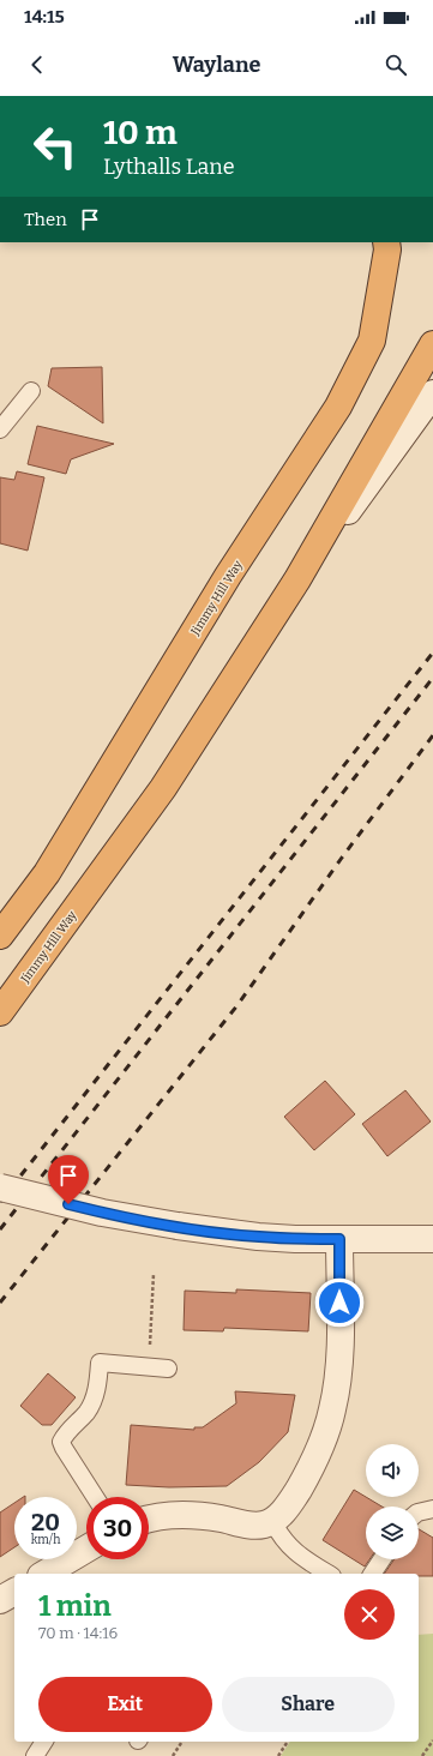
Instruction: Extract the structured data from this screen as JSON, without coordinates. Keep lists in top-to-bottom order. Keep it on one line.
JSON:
{"streets":{"highway":["Jimmy Hill Way"]},"page":{"status":"14:15","header":"Waylane","turn":["10 m","Lythalls Lane"],"then":"Then","speed":"20 km/h","limit":"30","heading":["1 min","70 m · 14:16"],"buttons":["Exit","Share"]}}
